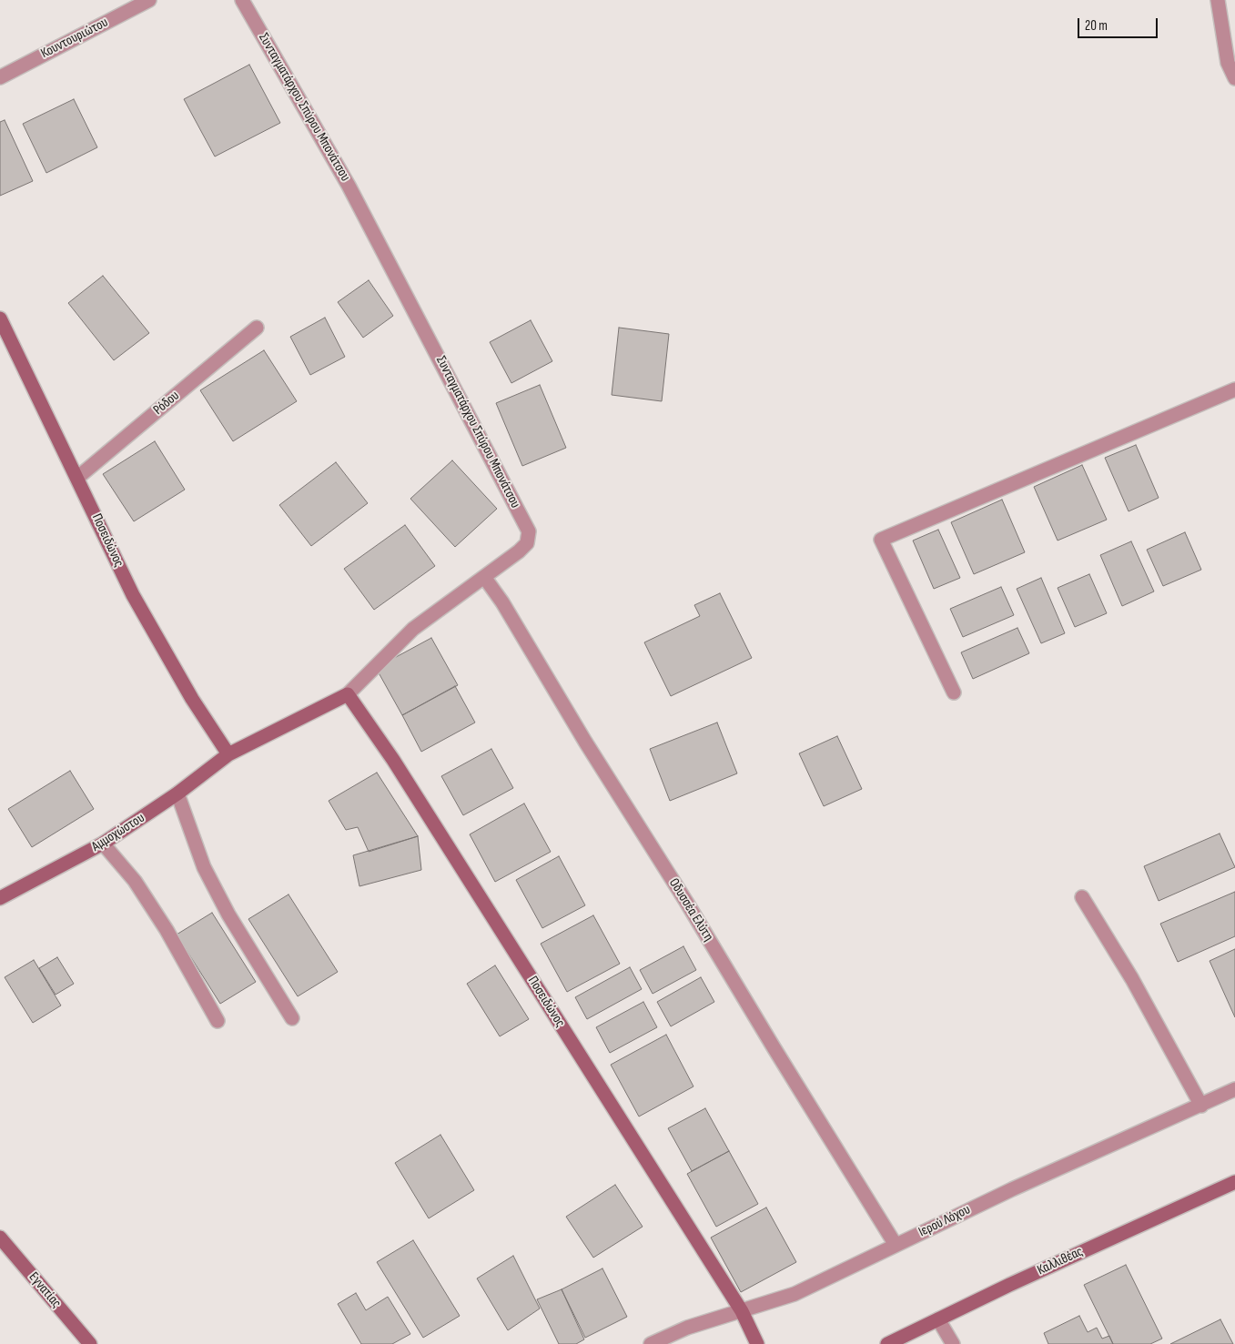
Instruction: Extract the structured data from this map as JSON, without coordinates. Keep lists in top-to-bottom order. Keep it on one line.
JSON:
{"streets":{"street":["Κουντουριώτου","Συνταγματάρχου Σπύρου Μπονάτσου","Ρόδου","Ποσειδώνος","Αμμοχώστου","Οδυσσέα Ελύτη","Ιερού Λόχου","Καλλιθέας","Εγνατίας"]},"crossings":[["Συνταγματάρχου Σπύρου Μπονάτσου","Ποσειδώνος"],["Συνταγματάρχου Σπύρου Μπονάτσου","Αμμοχώστου"],["Συνταγματάρχου Σπύρου Μπονάτσου","Οδυσσέα Ελύτη"],["Ρόδου","Ποσειδώνος"],["Ποσειδώνος","Αμμοχώστου"],["Ποσειδώνος","Ιερού Λόχου"],["Οδυσσέα Ελύτη","Ιερού Λόχου"]],"scale_bar":"20 m"}
